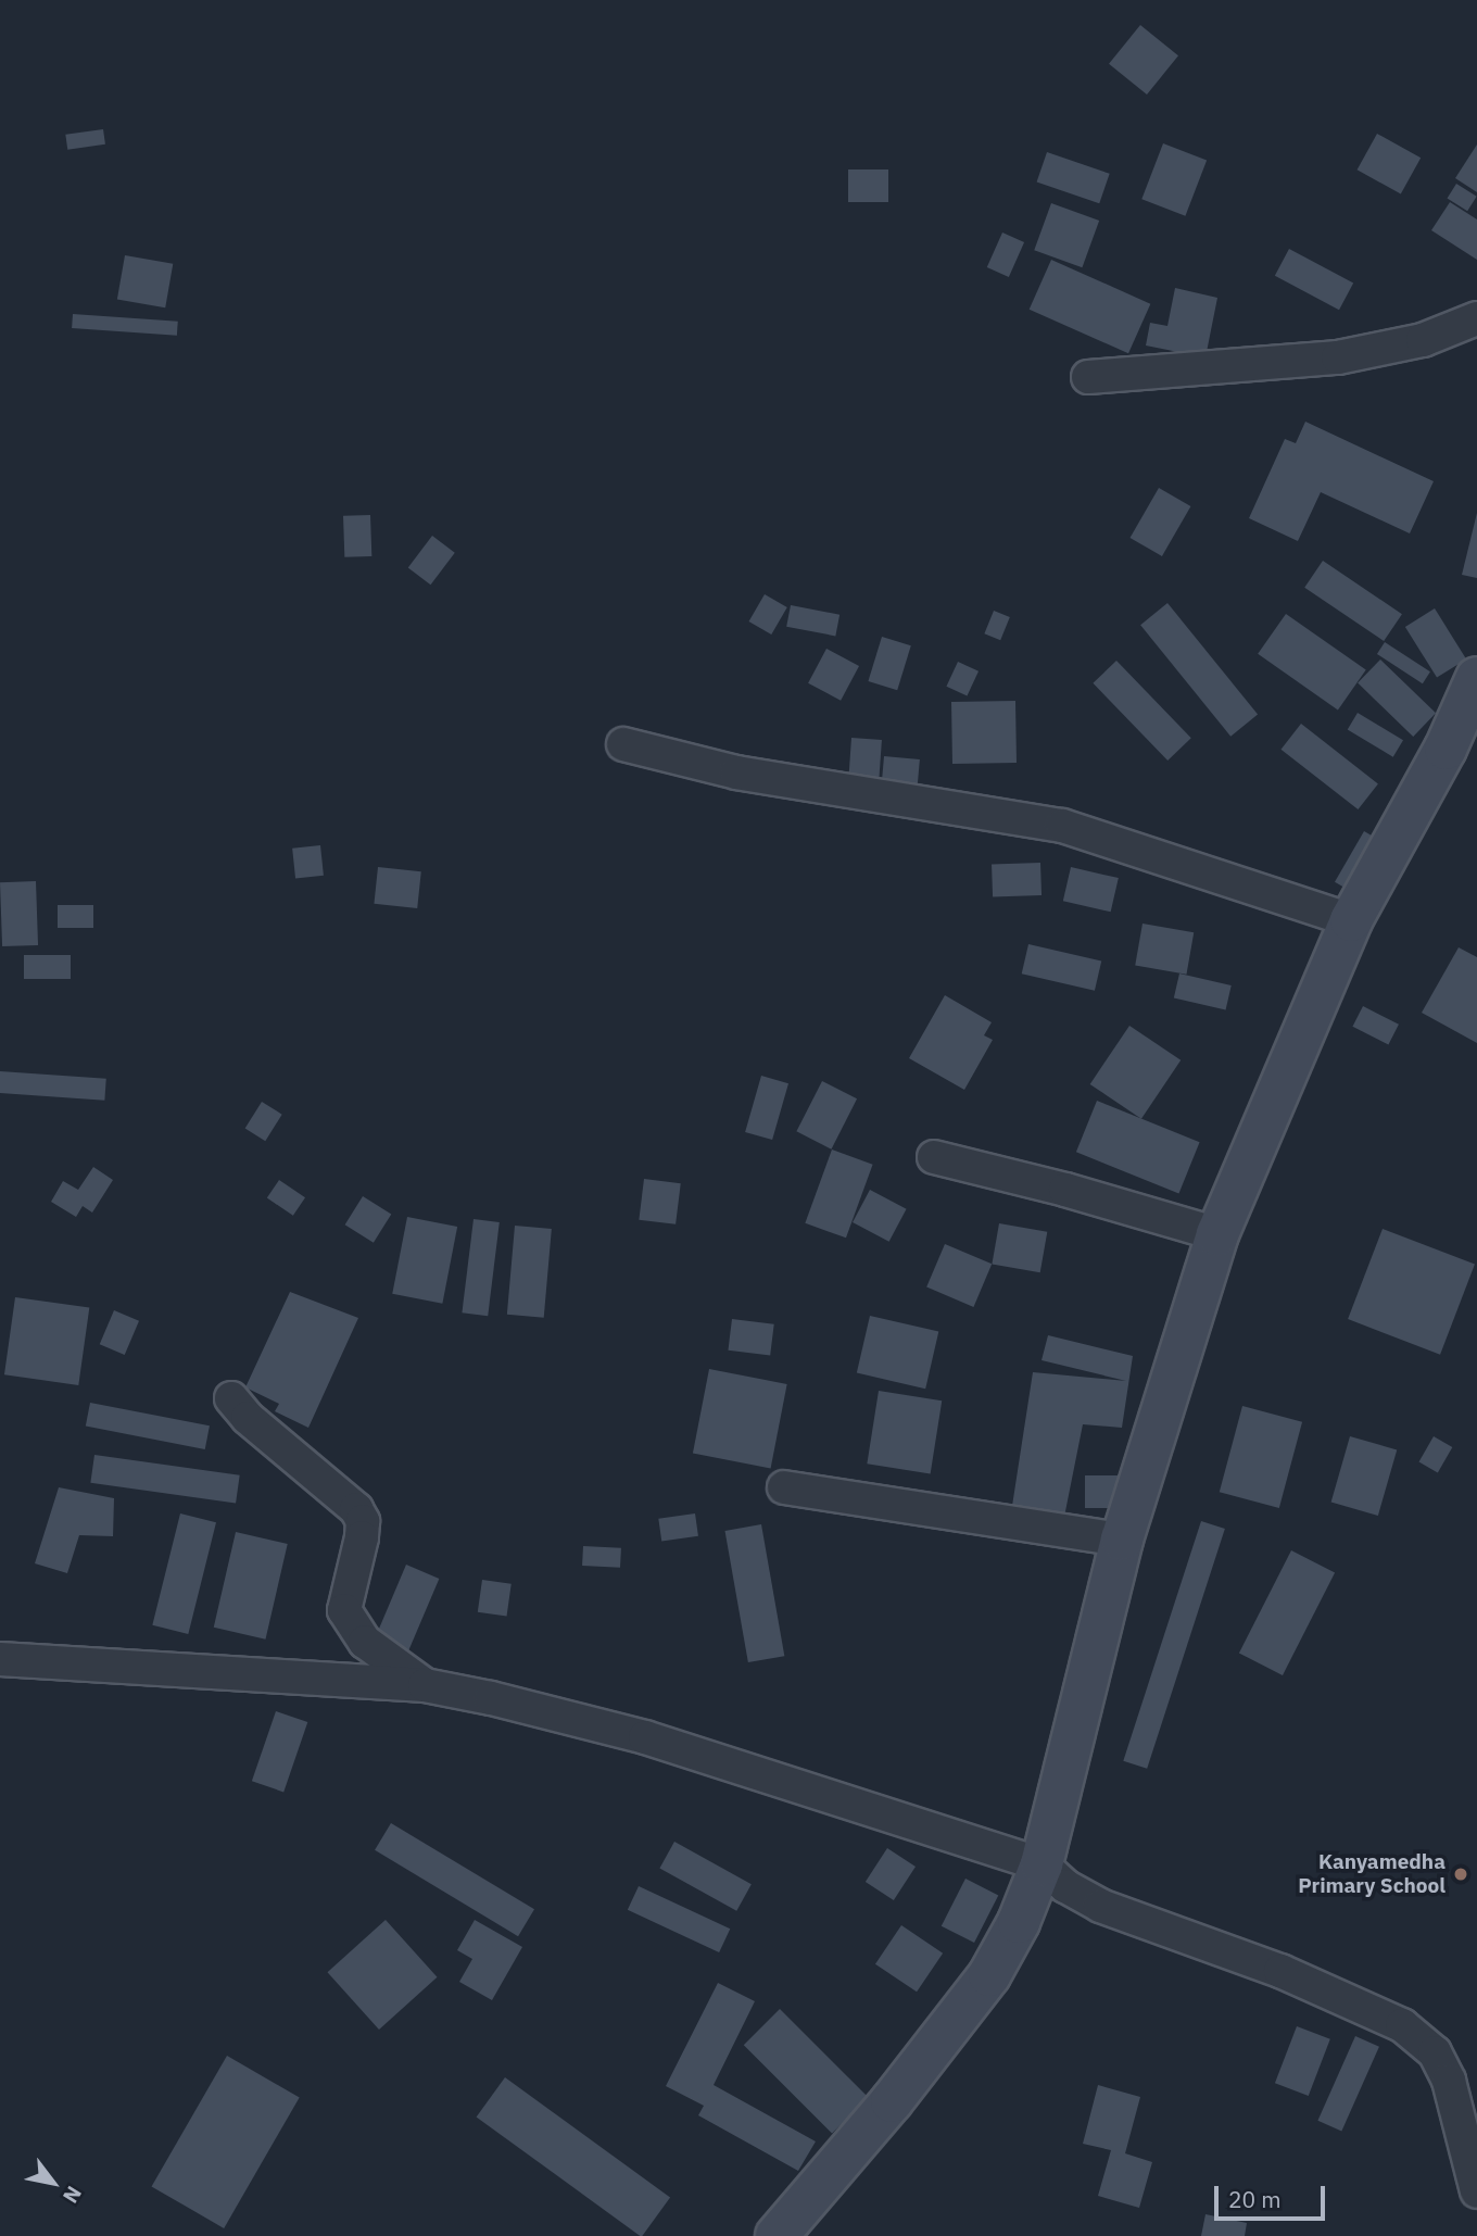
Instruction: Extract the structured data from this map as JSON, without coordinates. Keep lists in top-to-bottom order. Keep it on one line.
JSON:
{"places":["Kanyamedha Primary School"],"scale_bar":"20 m","north":"bottom right"}
